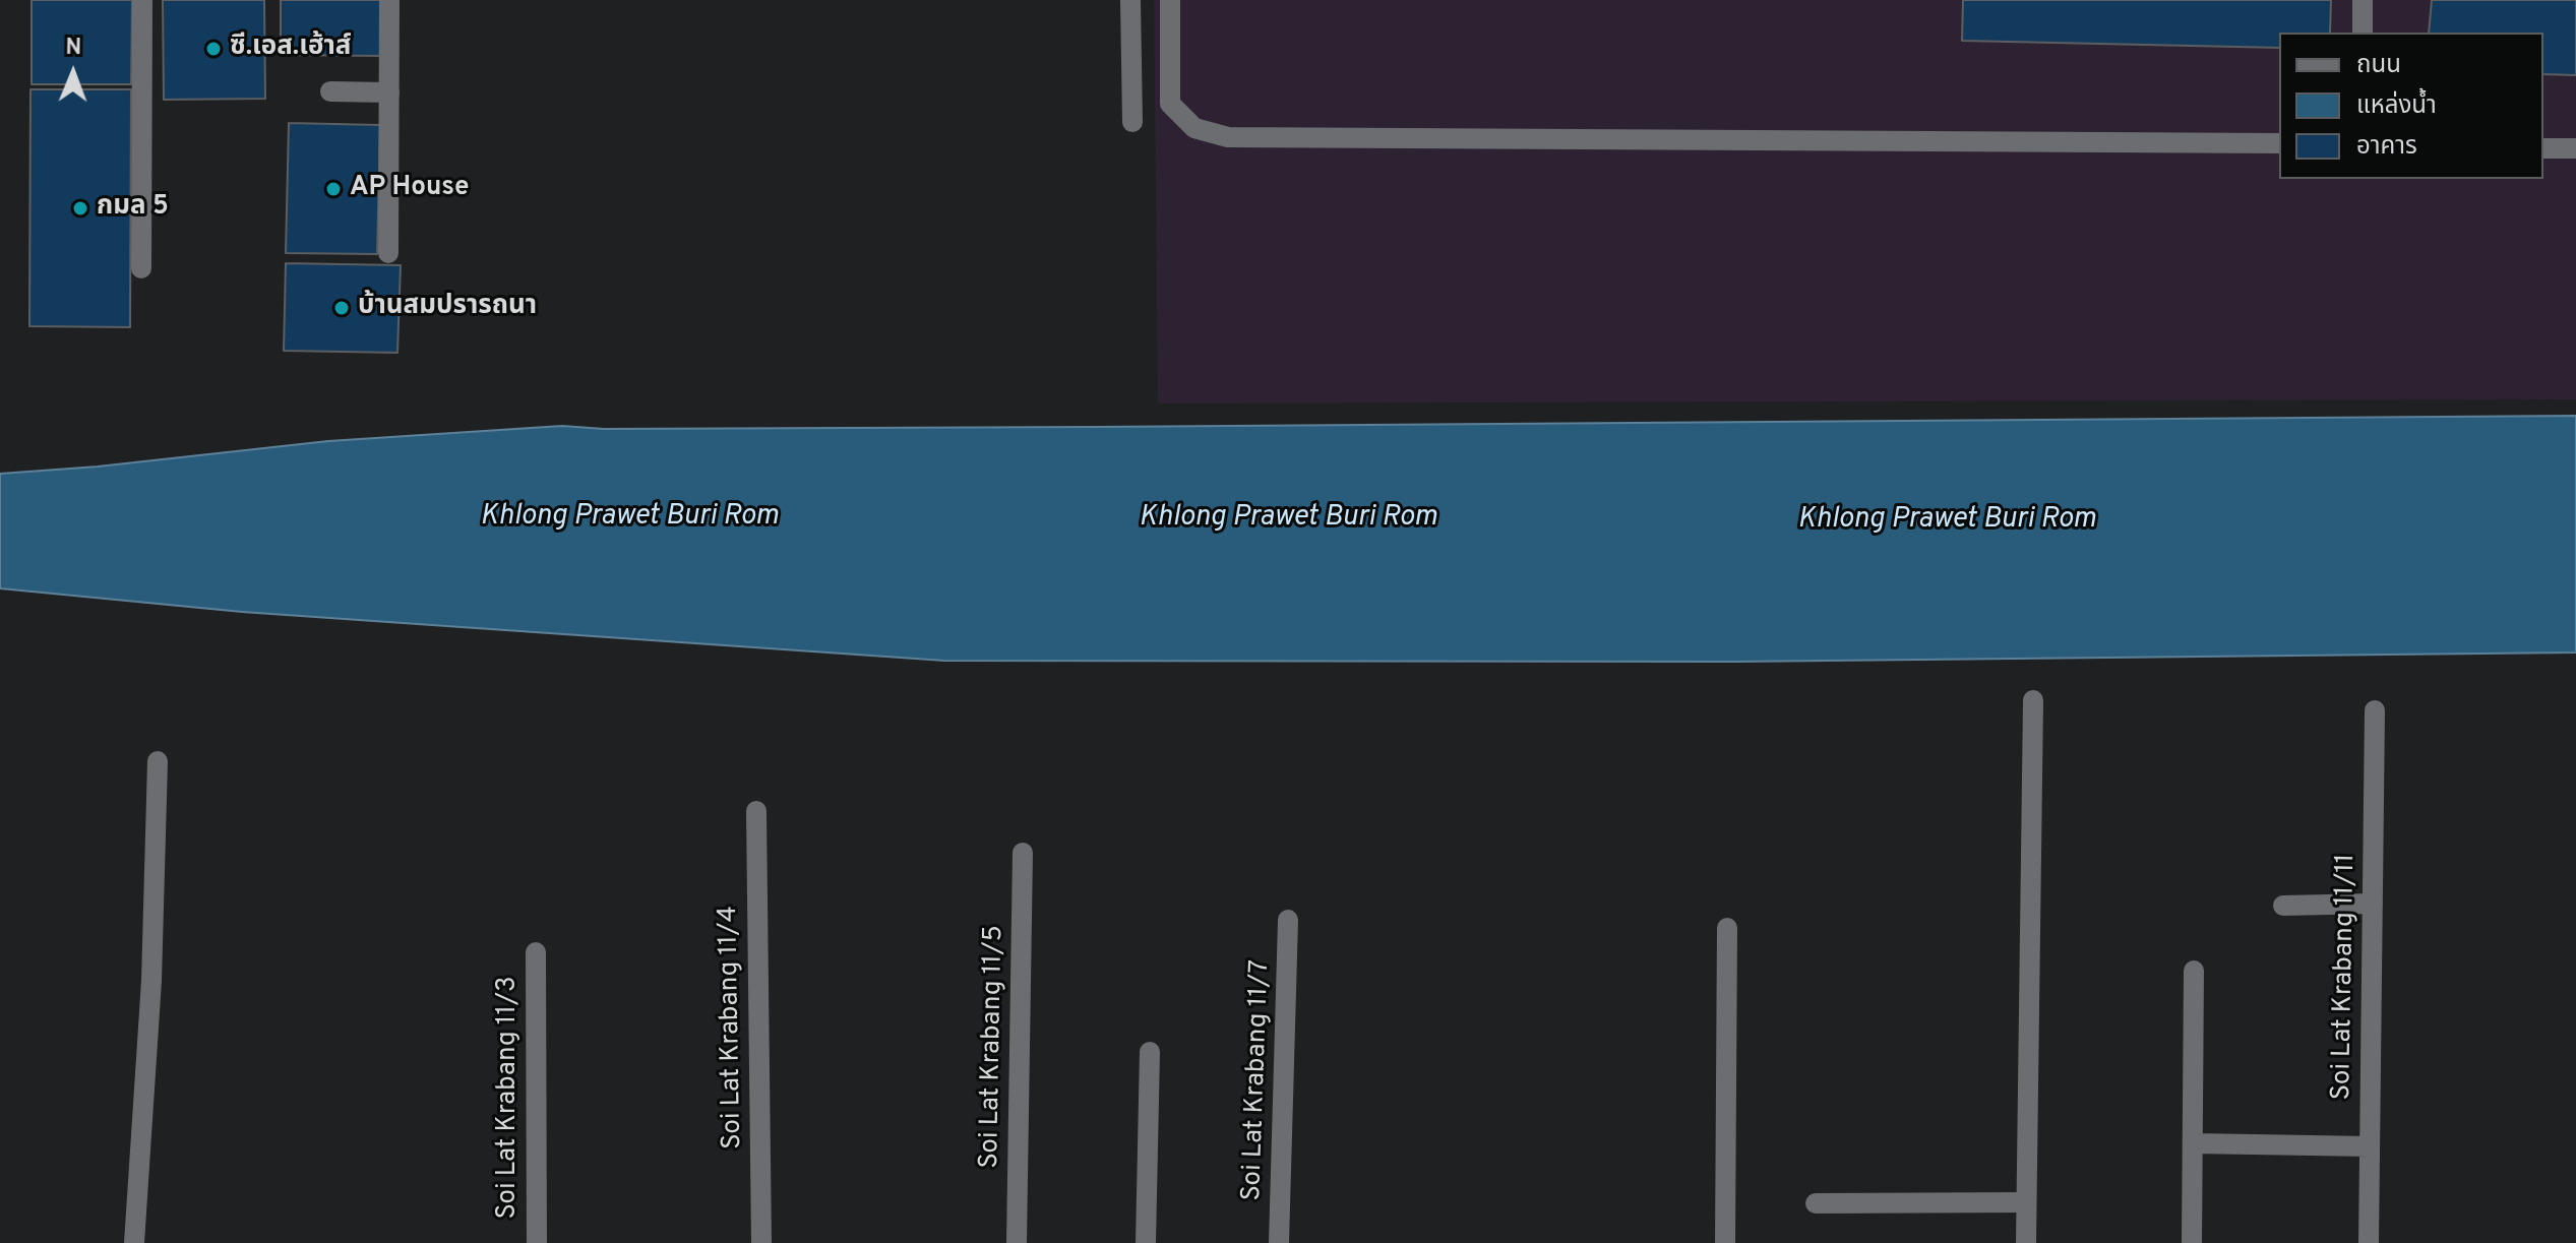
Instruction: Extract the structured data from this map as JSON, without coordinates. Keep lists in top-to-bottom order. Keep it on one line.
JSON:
{"streets":{"street":["Soi Lat Krabang 11/11","Soi Lat Krabang 11/4","Soi Lat Krabang 11/5","Soi Lat Krabang 11/7","Soi Lat Krabang 11/3"]},"water":["Khlong Prawet Buri Rom"],"places":["ซี.เอส.เฮ้าส์","AP House","กมล 5","บ้านสมปรารถนา"],"legend":["ถนน","แหล่งน้ำ","อาคาร"],"north":"top"}
